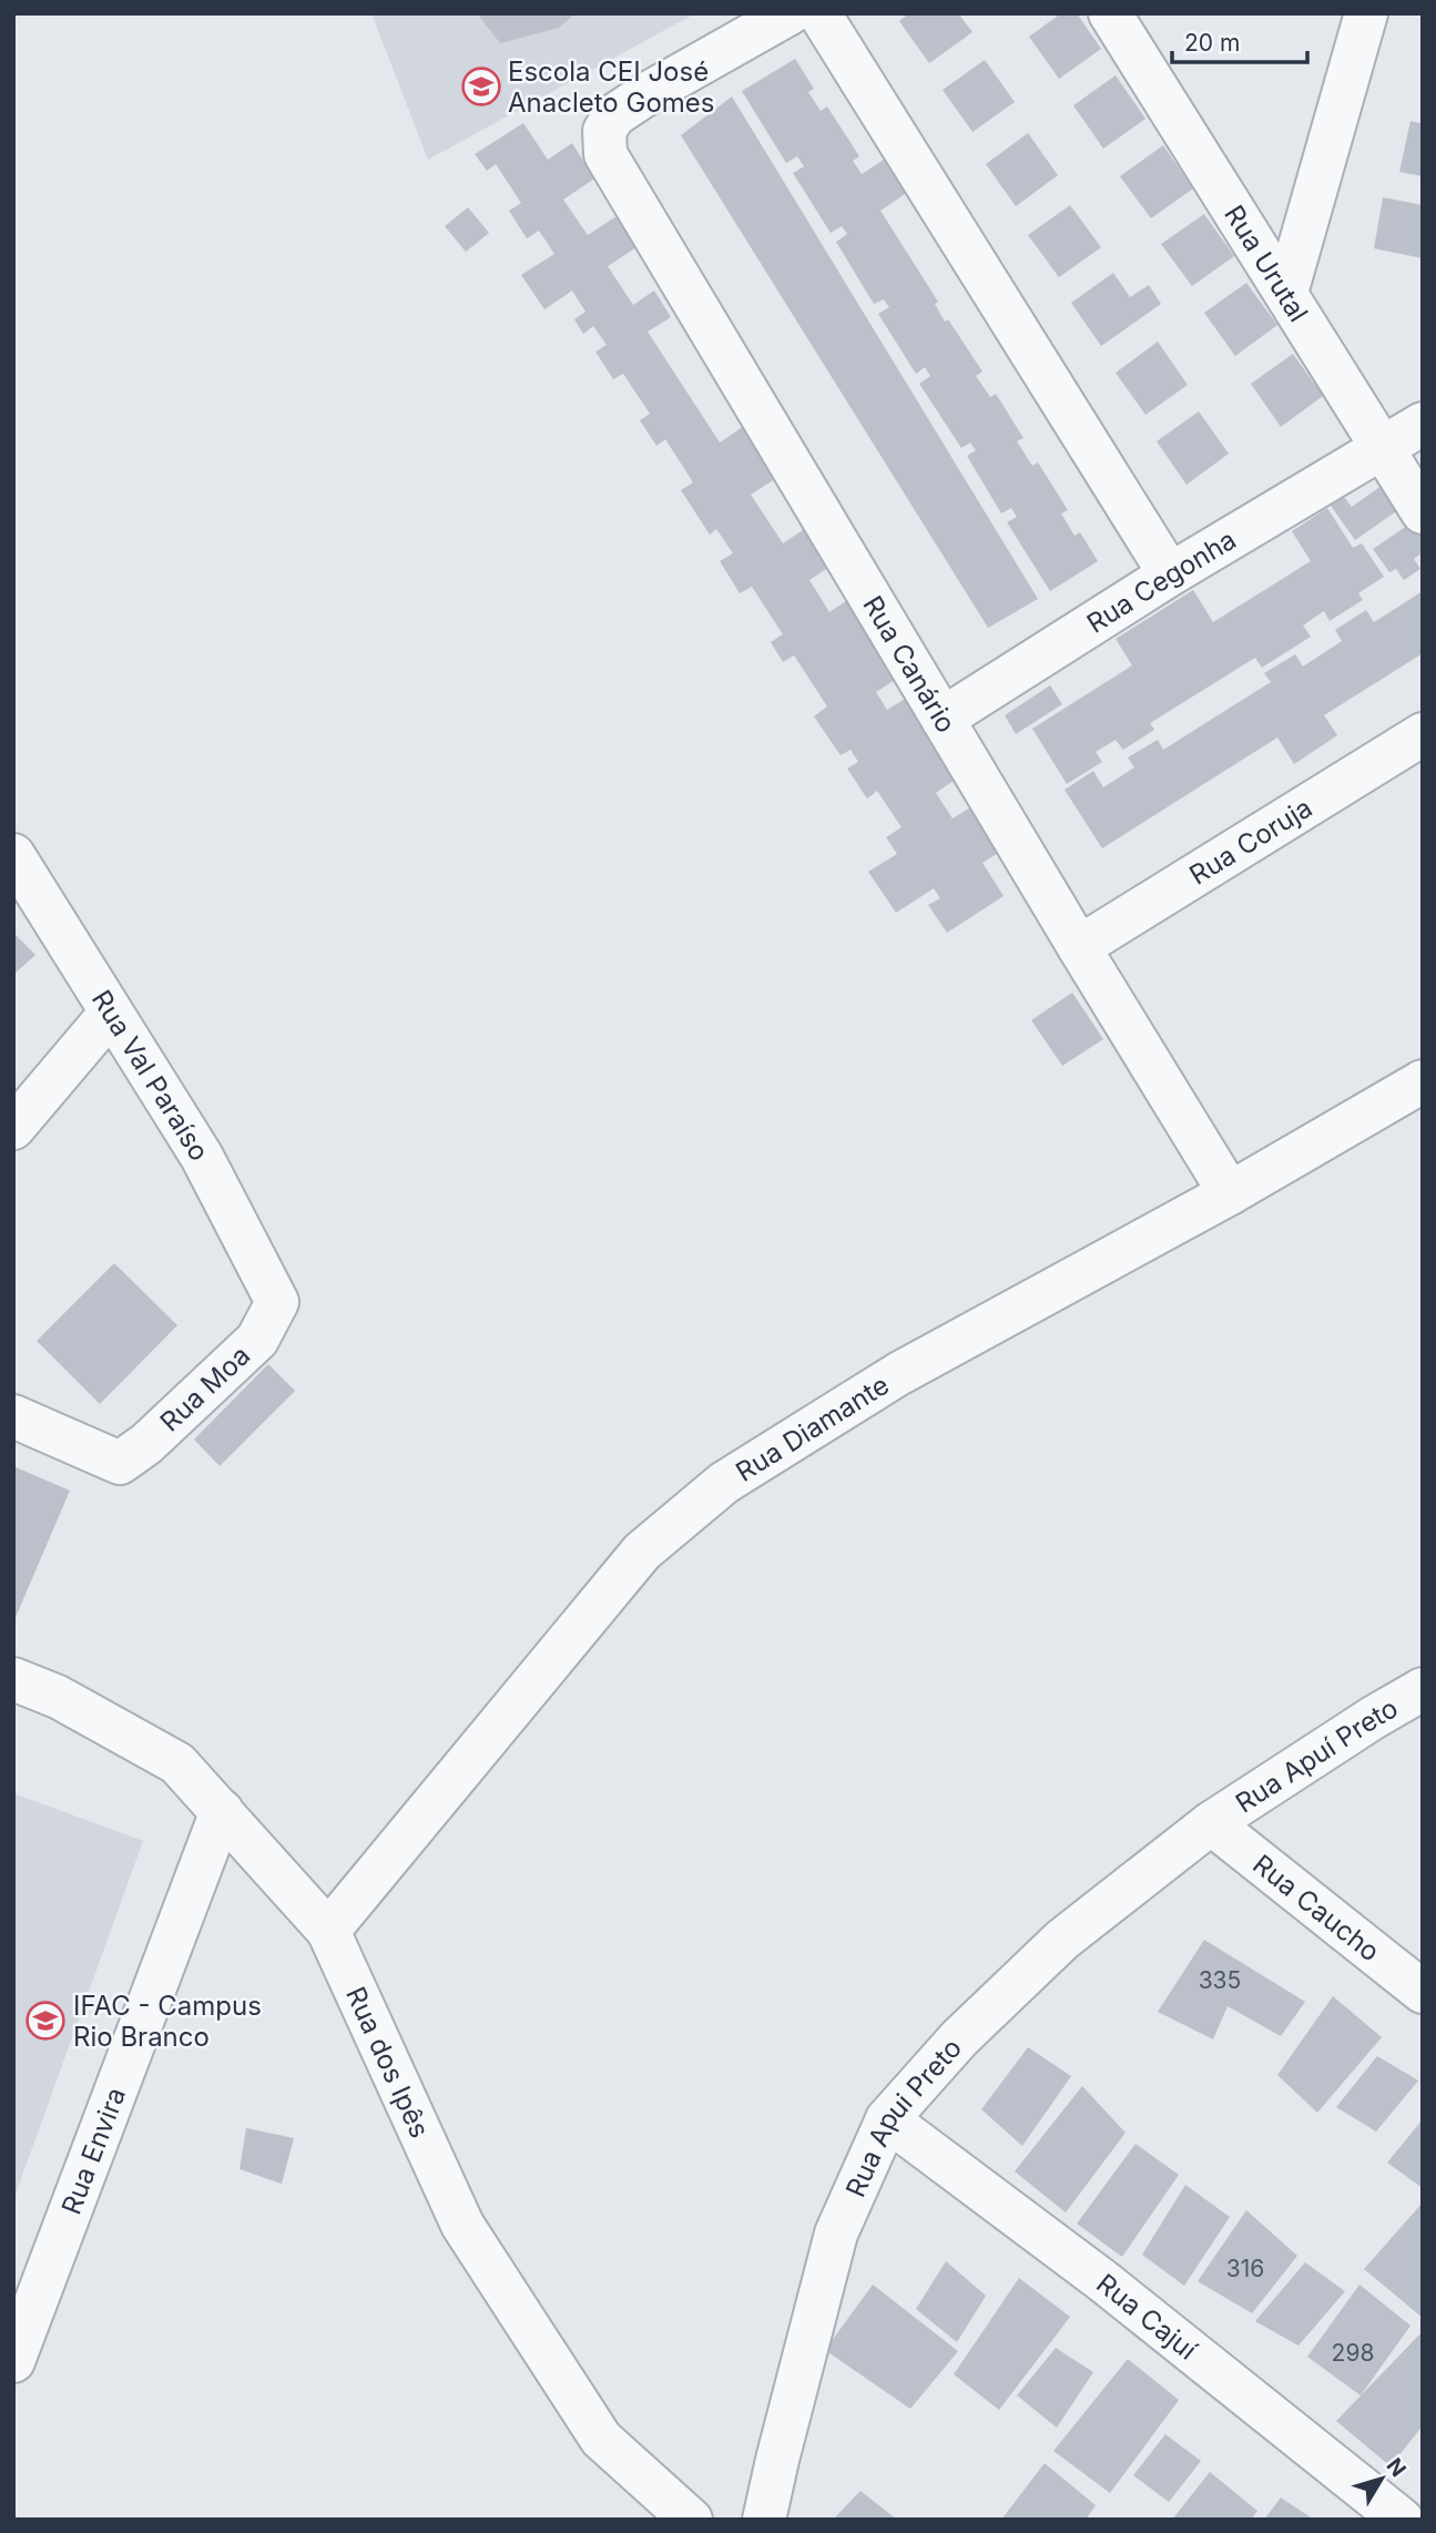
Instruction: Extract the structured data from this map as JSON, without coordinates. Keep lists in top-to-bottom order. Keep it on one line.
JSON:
{"streets":{"street":["Rua Urutal","Rua Cegonha","Rua Canário","Rua Coruja","Rua Val Paraíso","Rua Moa","Rua Diamante","Rua Apuí Preto","Rua Caucho","Rua dos Ipês","Rua Apui Preto","Rua Envira","Rua Cajuí"]},"crossings":[["Rua Urutal","Rua Cegonha"],["Rua Cegonha","Rua Canário"],["Rua Canário","Rua Coruja"],["Rua Canário","Rua Diamante"],["Rua Val Paraíso","Rua Moa"],["Rua Diamante","Rua dos Ipês"],["Rua Apuí Preto","Rua Caucho"],["Rua Apuí Preto","Rua Apui Preto"],["Rua Caucho","Rua Apui Preto"],["Rua dos Ipês","Rua Envira"],["Rua Apui Preto","Rua Cajuí"]],"places":{"school or university":["Escola CEI José Anacleto Gomes","IFAC - Campus Rio Branco"]},"house_numbers":["335","316","298"],"scale_bar":"20 m","north":"top right"}
